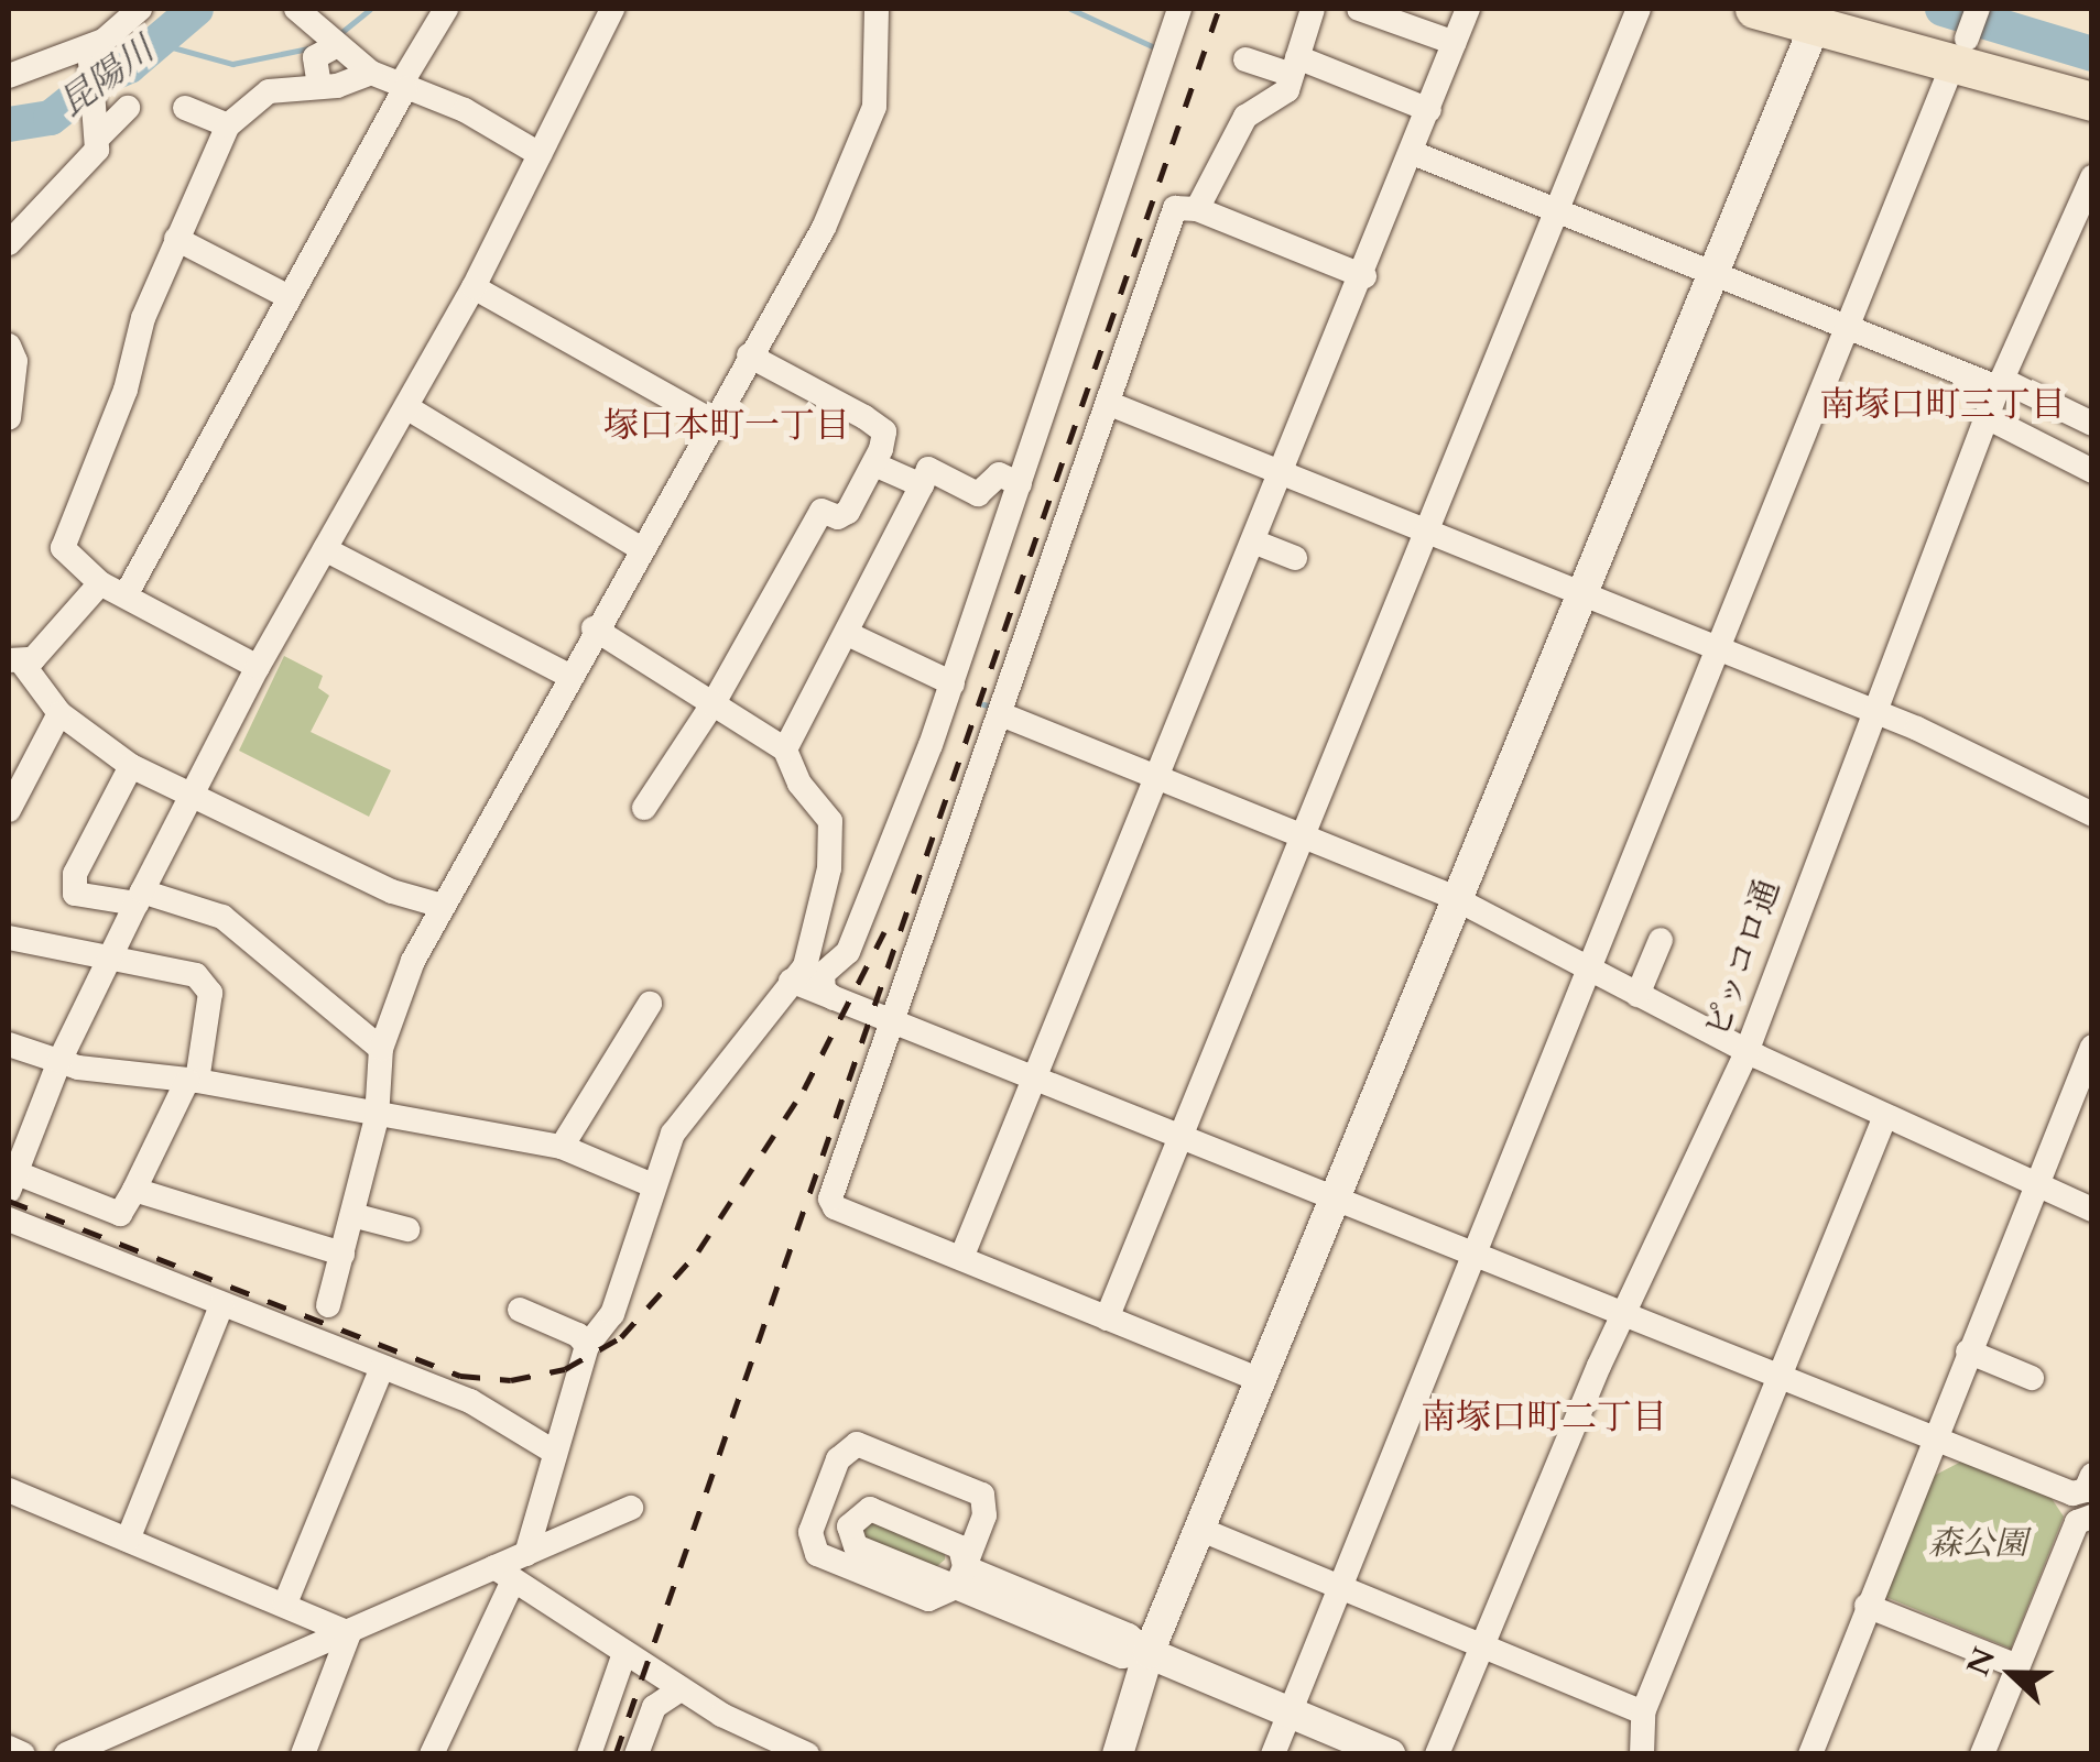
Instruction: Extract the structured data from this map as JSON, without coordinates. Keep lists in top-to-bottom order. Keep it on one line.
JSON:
{"streets":{"street":["ピッコロ通"]},"districts":["南塚口町三丁目","塚口本町一丁目","南塚口町二丁目"],"water":["昆陽川"],"parks":["森公園"],"north":"left"}
